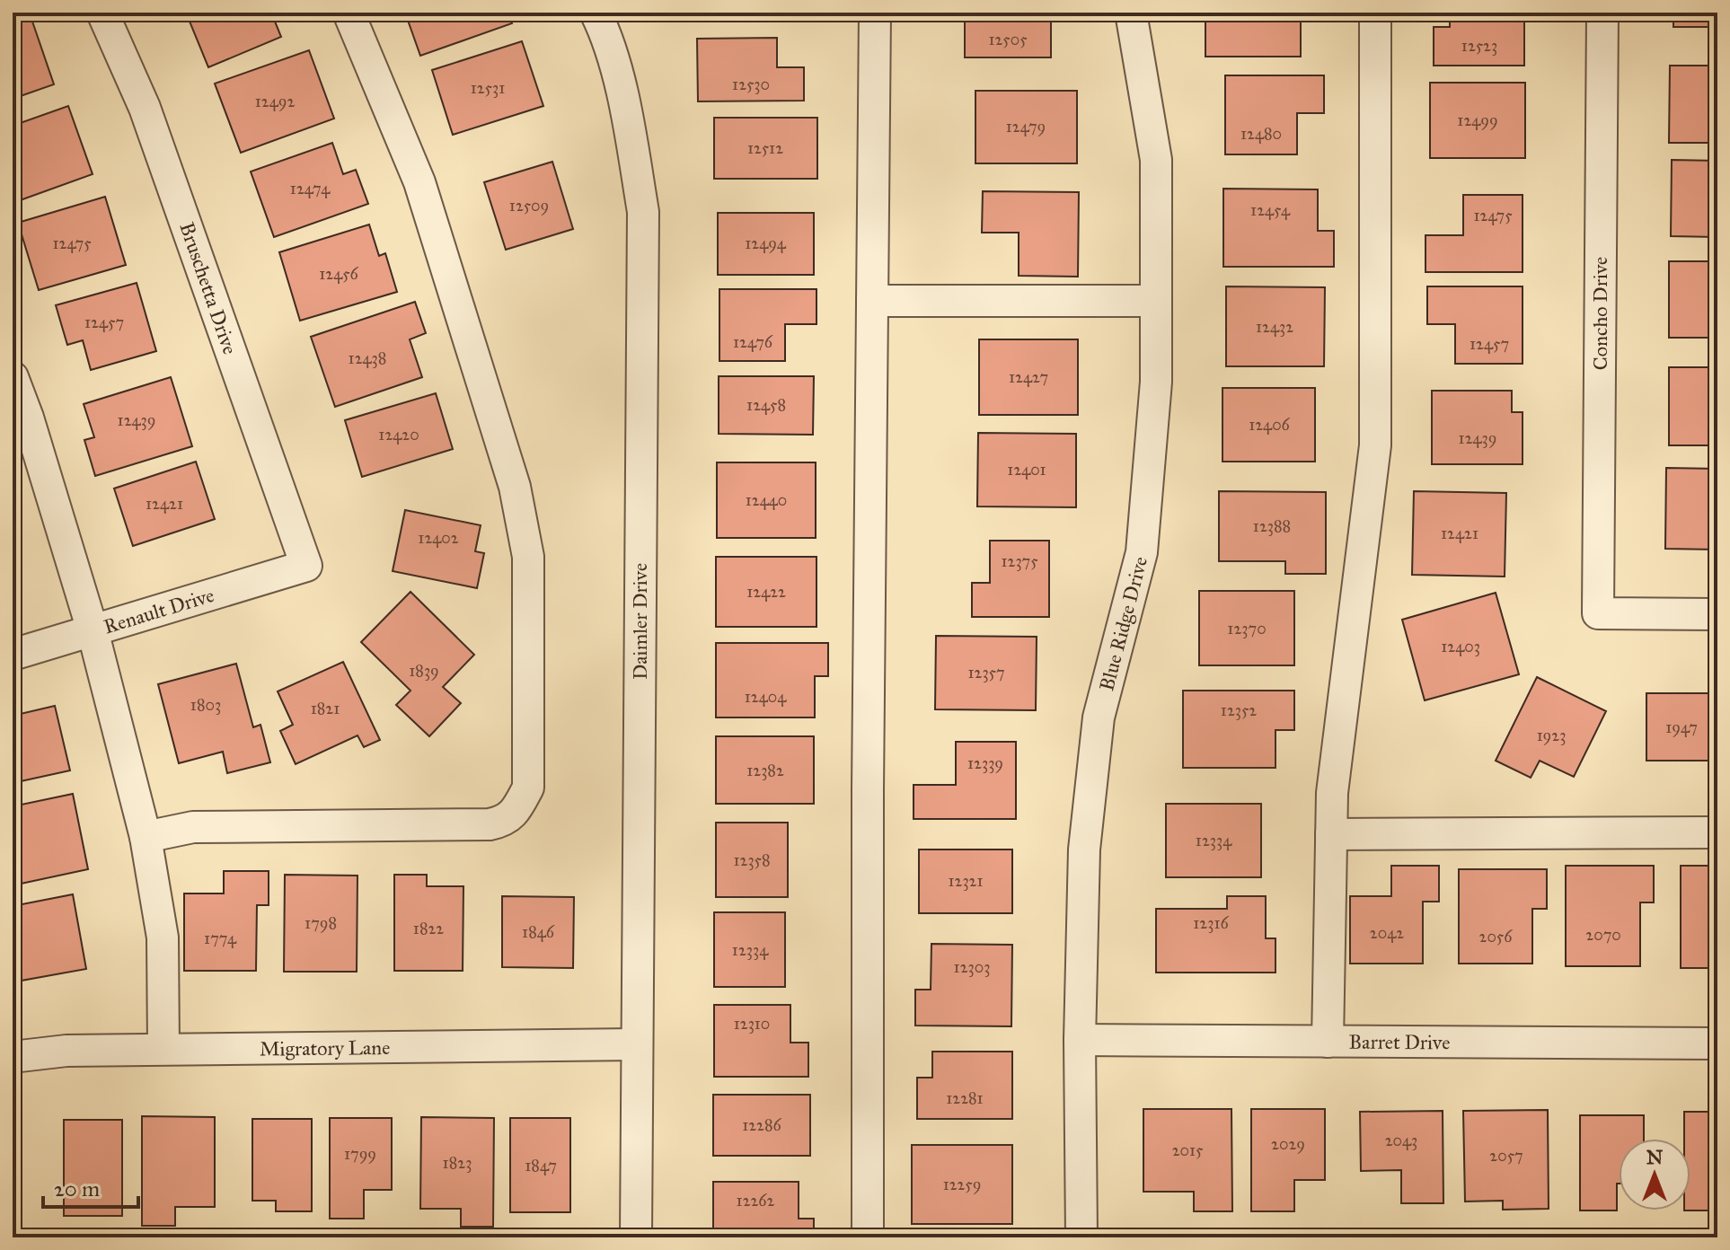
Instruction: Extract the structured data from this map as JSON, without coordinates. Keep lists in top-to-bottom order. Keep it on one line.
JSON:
{"streets":{"street":["Bruschetta Drive","Concho Drive","Renault Drive","Daimler Drive","Blue Ridge Drive","Barret Drive","Migratory Lane"]},"crossings":[["Bruschetta Drive","Renault Drive"],["Daimler Drive","Migratory Lane"],["Blue Ridge Drive","Barret Drive"]],"house_numbers":["12505","12523","12530","12531","12492","12499","12479","12480","12512","12474","12509","12454","12475","12475","12494","12456","12457","12432","12476","12457","12438","12427","12458","12439","12406","12420","12439","12401","12440","12421","12388","12421","12402","12375","12422","12370","12403","1839","12357","12404","1803","1821","12352","1947","1923","12339","12382","12334","12358","12321","1798","12316","1822","1846","2042","2070","2056","1774","12334","12303","12310","12281","12286","2043","2029","2015","1799","2057","1823","1847","12259","12262"],"scale_bar":"20 m","north":"top"}
